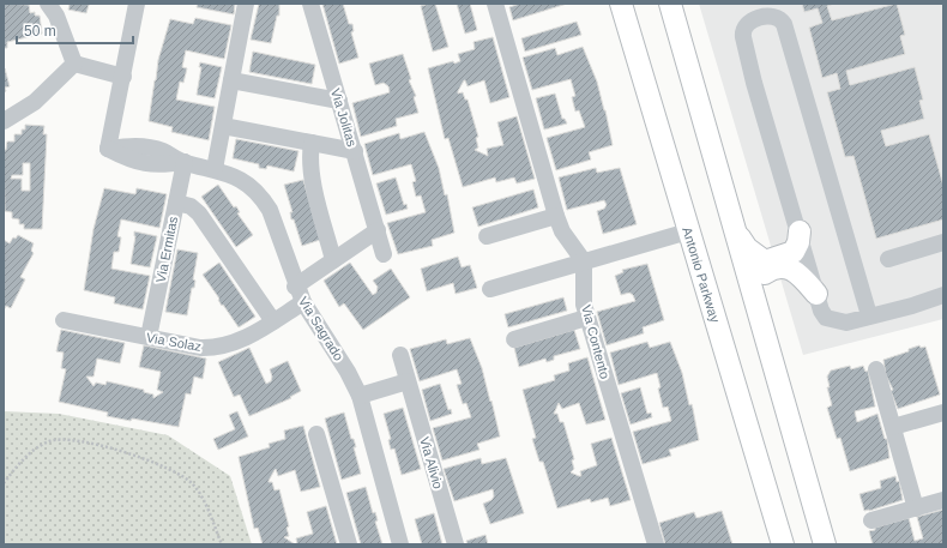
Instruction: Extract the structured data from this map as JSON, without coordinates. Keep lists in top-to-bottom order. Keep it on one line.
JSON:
{"streets":{"main road":["Antonio Parkway"],"street":["Via Jolitas","Via Ermitas","Via Sagrado","Via Solaz","Via Contento","Via Alivio"]},"crossings":[["Via Ermitas","Via Sagrado"],["Via Ermitas","Via Solaz"],["Via Sagrado","Via Solaz"]],"scale_bar":"50 m"}
